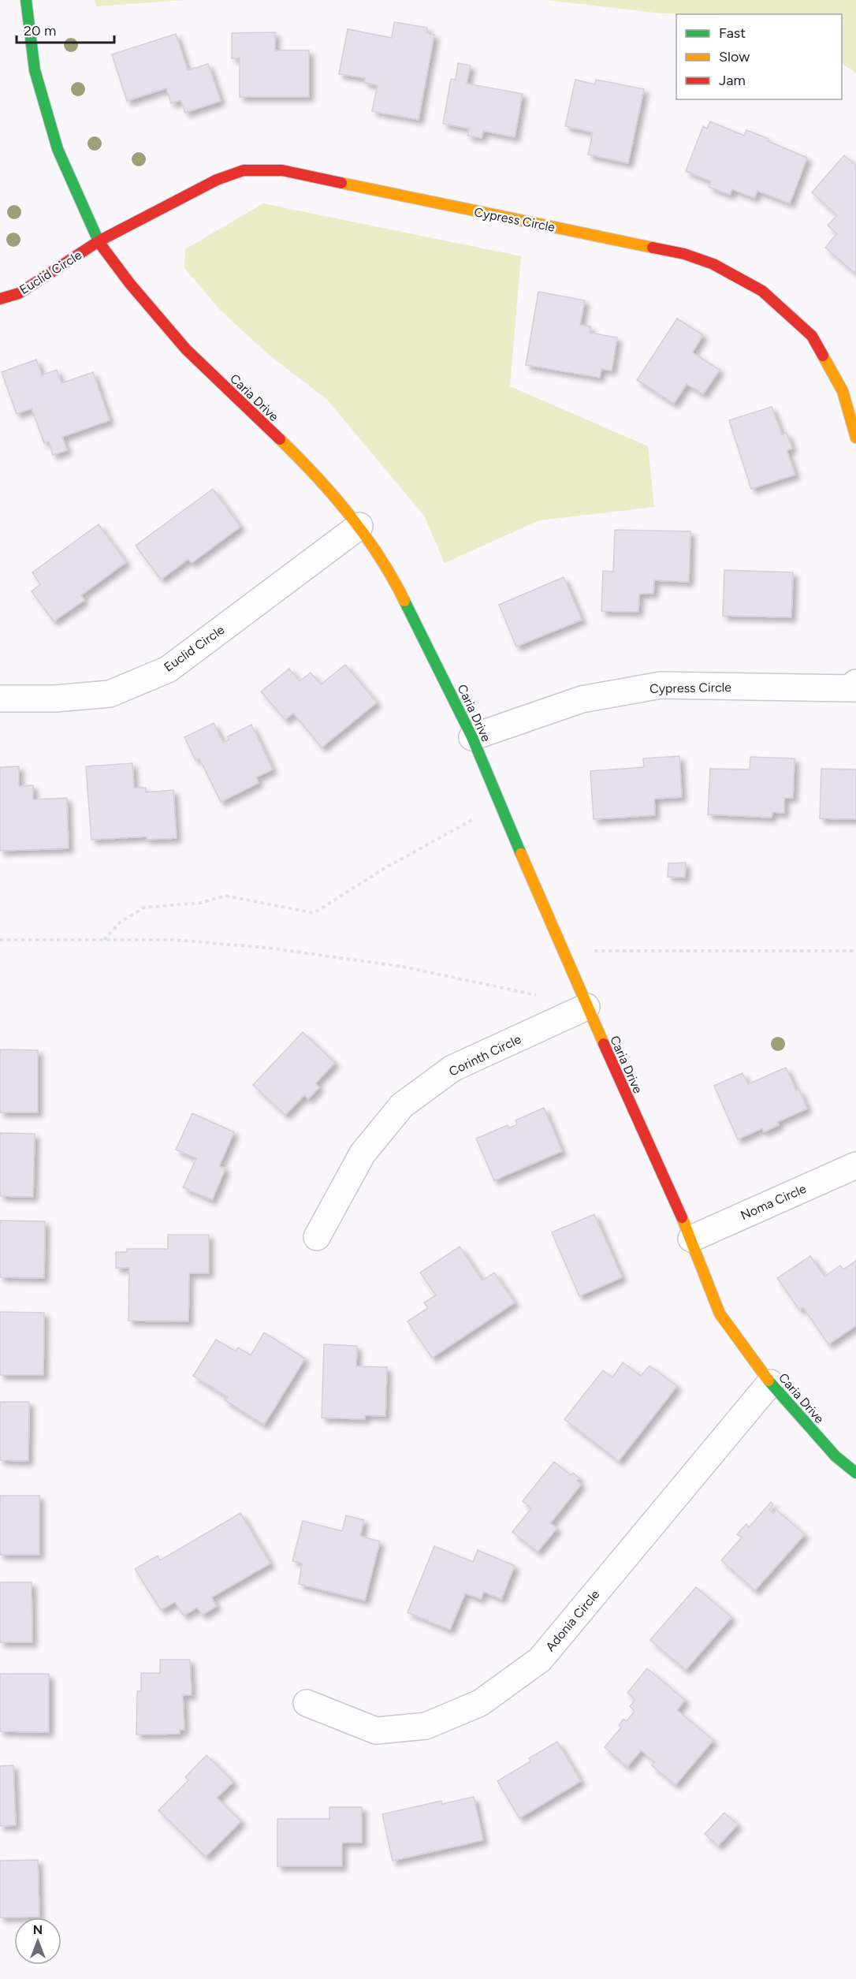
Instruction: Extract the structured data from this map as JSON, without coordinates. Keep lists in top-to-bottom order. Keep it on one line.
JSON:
{"streets":{"street":["Cypress Circle","Euclid Circle","Caria Drive","Corinth Circle","Noma Circle","Adonia Circle"]},"crossings":[["Cypress Circle","Euclid Circle"],["Cypress Circle","Caria Drive"],["Euclid Circle","Caria Drive"],["Caria Drive","Corinth Circle"],["Caria Drive","Noma Circle"],["Caria Drive","Adonia Circle"]],"legend":["Fast","Slow","Jam"],"scale_bar":"20 m","north":"top"}
